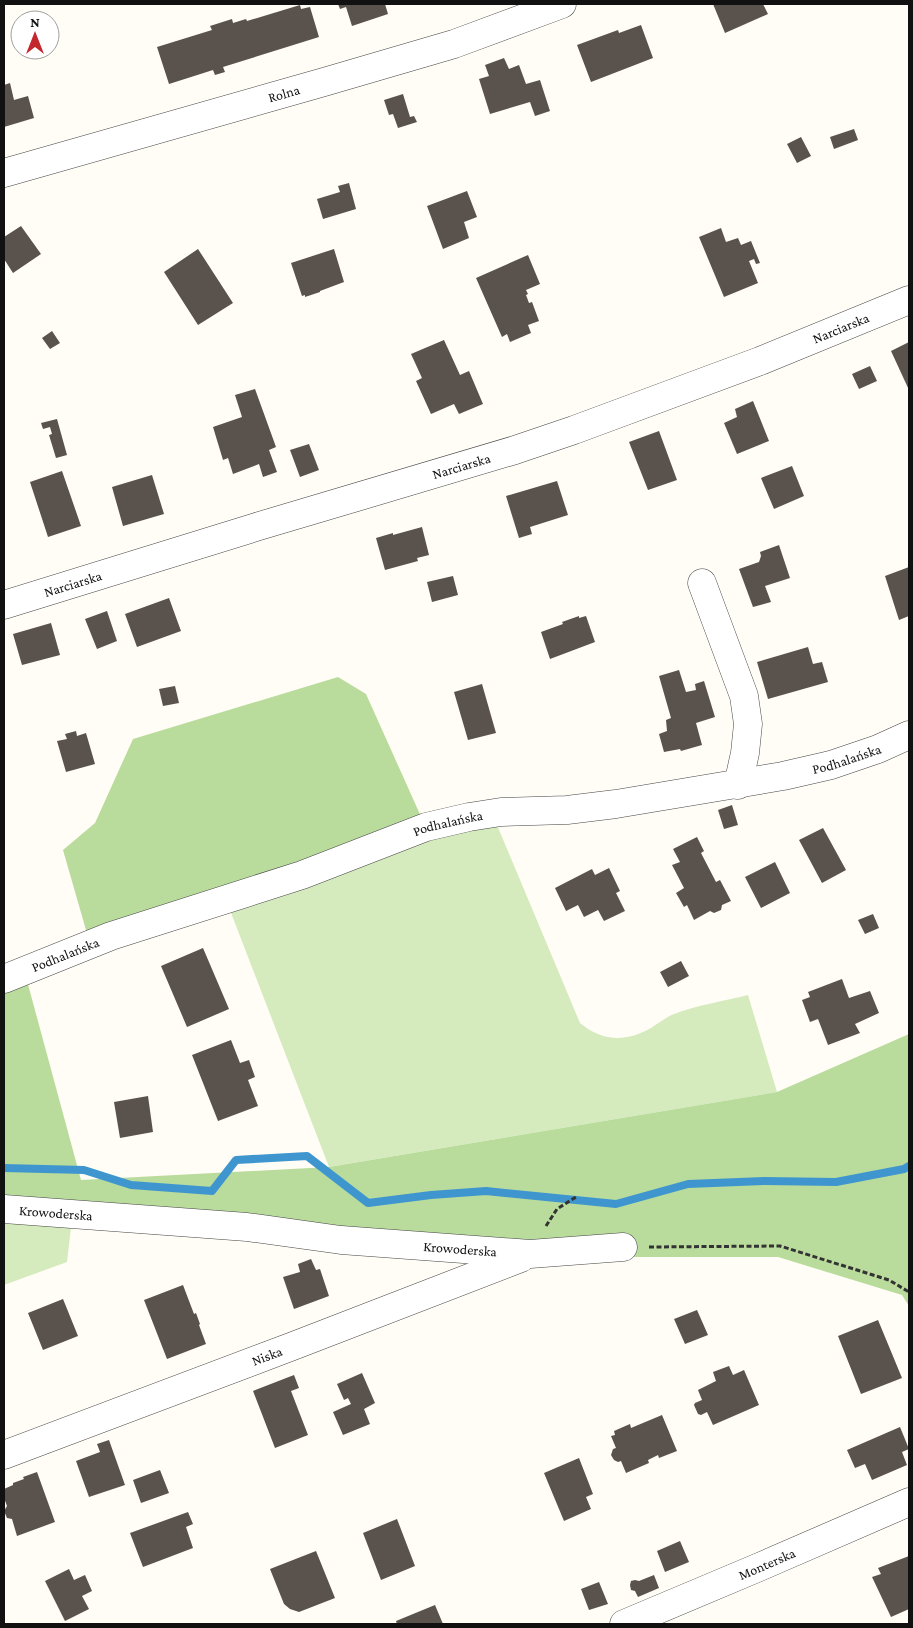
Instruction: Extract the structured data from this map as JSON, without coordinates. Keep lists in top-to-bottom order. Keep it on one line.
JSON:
{"streets":{"street":["Rolna","Narciarska","Podhalańska","Krowoderska","Niska","Monterska"]},"crossings":[["Krowoderska","Niska"]],"north":"top"}
